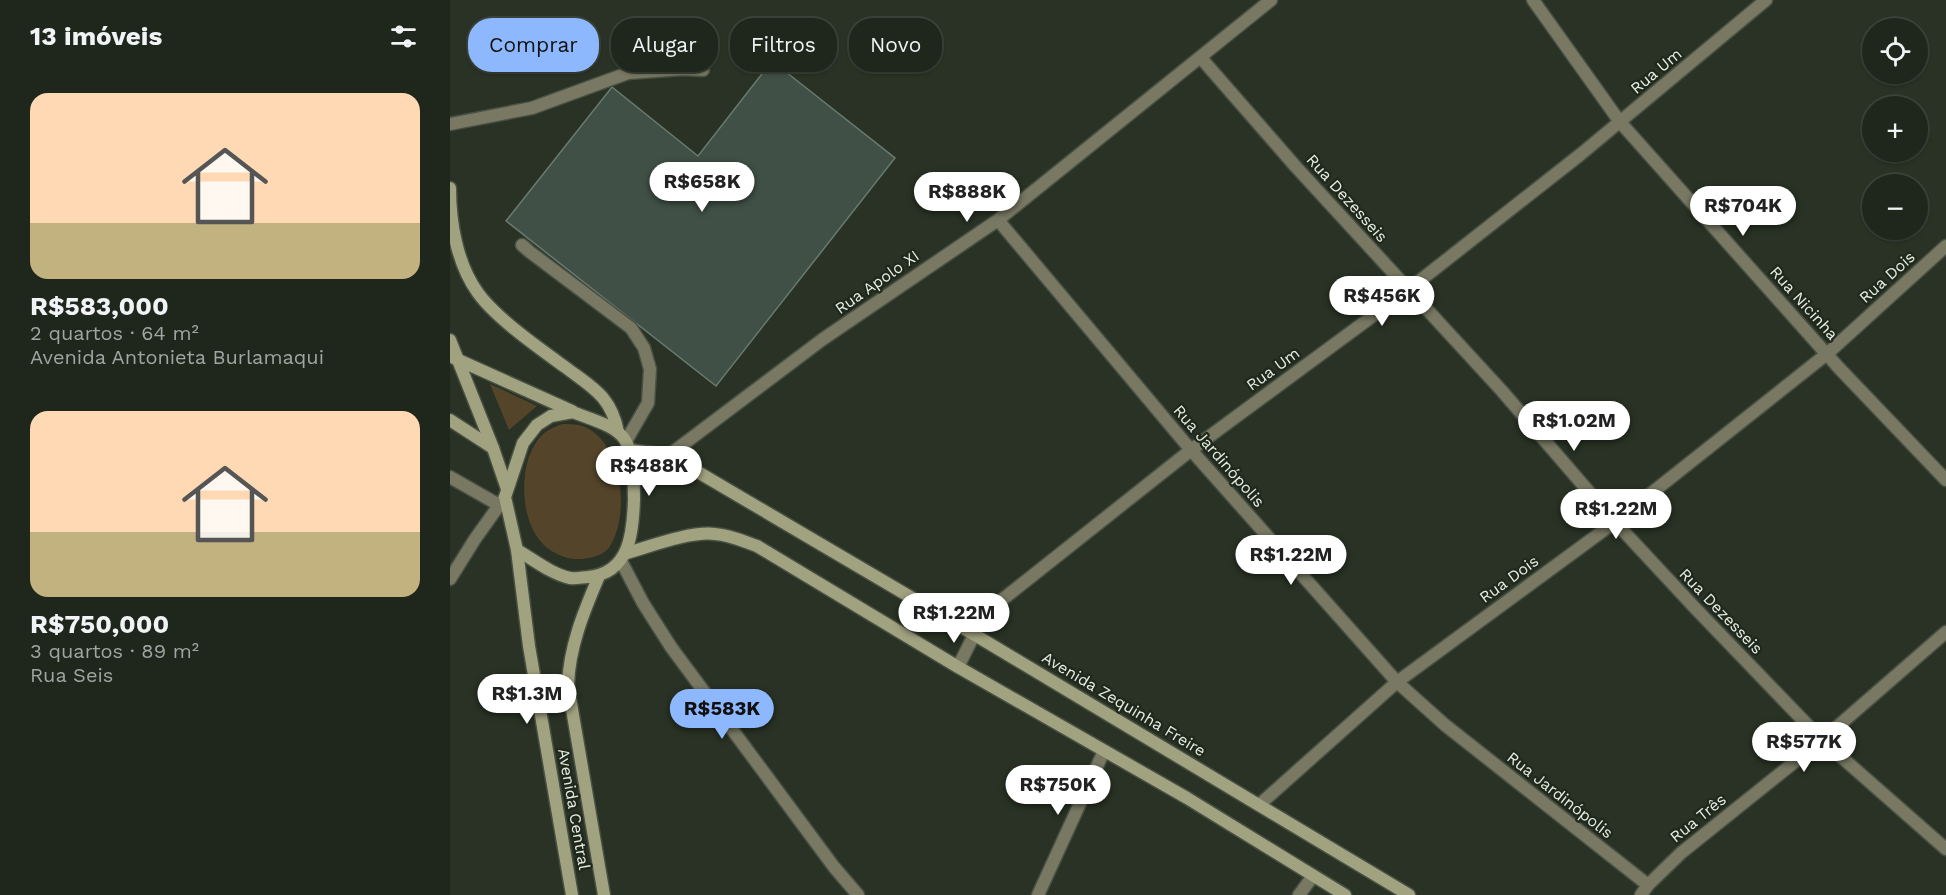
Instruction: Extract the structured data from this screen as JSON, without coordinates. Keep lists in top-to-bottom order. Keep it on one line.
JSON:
{"streets":{"main road":["Avenida Zequinha Freire","Avenida Central"],"street":["Rua Um","Rua Dezesseis","Rua Dois","Rua Apolo XI","Rua Nicinha","Rua Jardinópolis","Rua Três"]},"crossings":[["Rua Um","Rua Dezesseis"],["Rua Um","Rua Nicinha"],["Rua Um","Rua Jardinópolis"],["Rua Um","Avenida Zequinha Freire"],["Rua Dezesseis","Rua Dois"],["Rua Dezesseis","Rua Apolo XI"],["Rua Dezesseis","Rua Três"],["Rua Dois","Rua Nicinha"],["Rua Dois","Rua Jardinópolis"],["Rua Dois","Avenida Zequinha Freire"],["Rua Apolo XI","Rua Jardinópolis"],["Rua Apolo XI","Avenida Zequinha Freire"],["Rua Jardinópolis","Rua Três"],["Avenida Zequinha Freire","Avenida Central"]],"page":{"heading":"13 imóveis","map_buttons":["+","−"],"chip":["Comprar","Alugar","Filtros","Novo"],"list":[{"name":"R$583,000","note":"2 quartos · 64 m² · Avenida Antonieta Burlamaqui"},{"name":"R$750,000","note":"3 quartos · 89 m² · Rua Seis"}],"price":["R$658K","R$888K","R$704K","R$456K","R$1.02M","R$488K","R$1.22M","R$1.22M","R$1.22M","R$1.3M","R$583K","R$577K","R$750K"]}}
